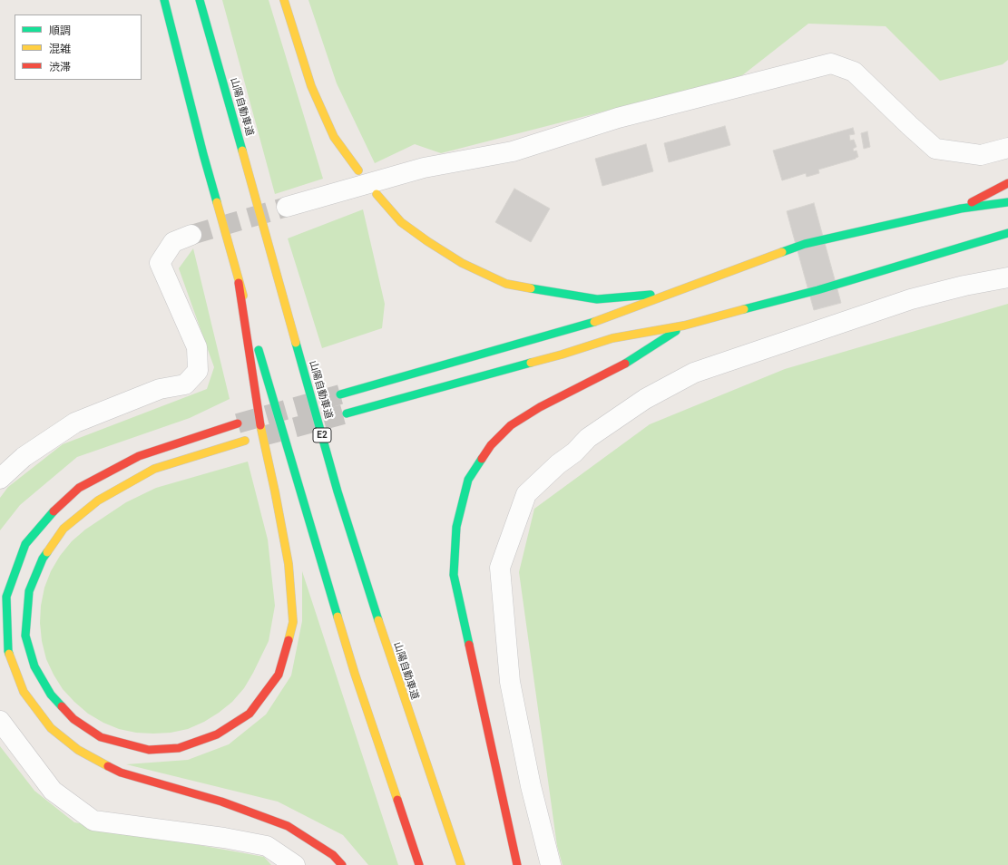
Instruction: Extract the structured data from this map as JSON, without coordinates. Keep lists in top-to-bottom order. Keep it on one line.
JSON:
{"streets":{"highway":["山陽自動車道","E2"]},"legend":["順調","混雑","渋滞"]}
